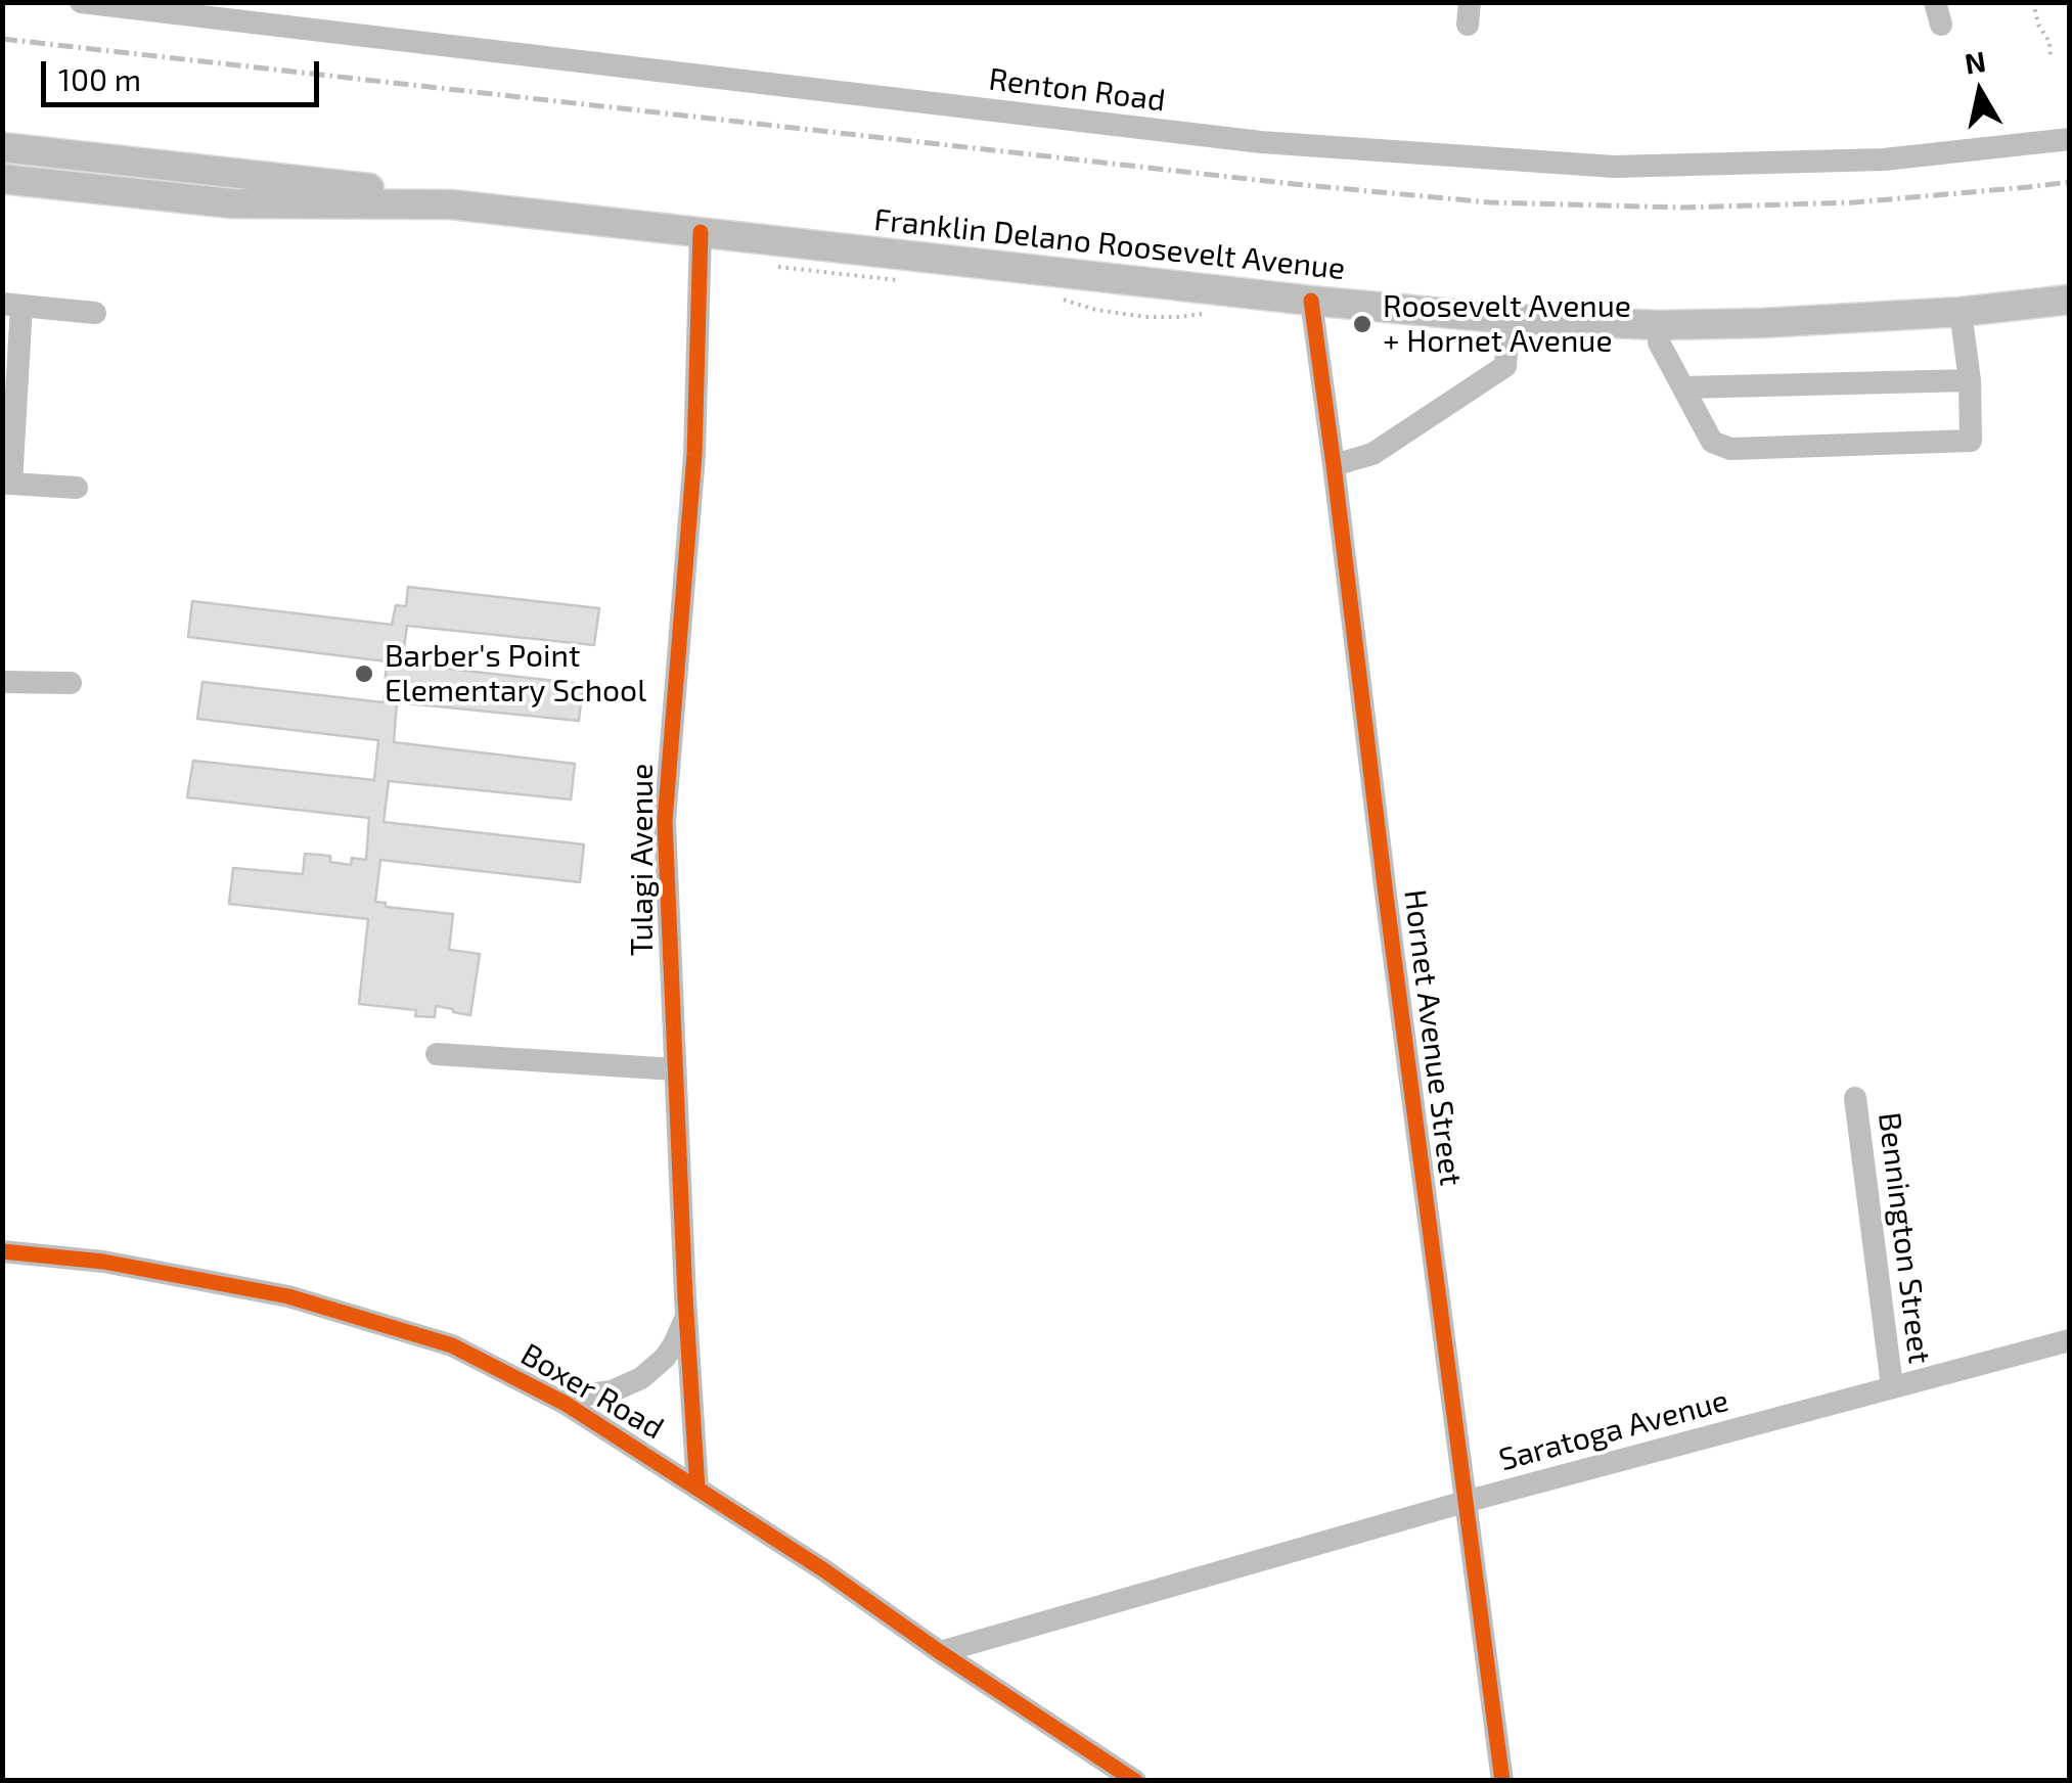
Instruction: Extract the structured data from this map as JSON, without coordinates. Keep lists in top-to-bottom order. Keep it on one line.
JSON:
{"streets":{"main road":["Franklin Delano Roosevelt Avenue"],"street":["Renton Road","Tulagi Avenue","Hornet Avenue Street","Bennington Street","Boxer Road","Saratoga Avenue"]},"crossings":[["Franklin Delano Roosevelt Avenue","Tulagi Avenue"],["Franklin Delano Roosevelt Avenue","Hornet Avenue Street"],["Tulagi Avenue","Boxer Road"],["Hornet Avenue Street","Saratoga Avenue"],["Bennington Street","Saratoga Avenue"],["Boxer Road","Saratoga Avenue"]],"places":["Roosevelt Avenue + Hornet Avenue","Barber's Point Elementary School"],"scale_bar":"100 m","north":"top"}
